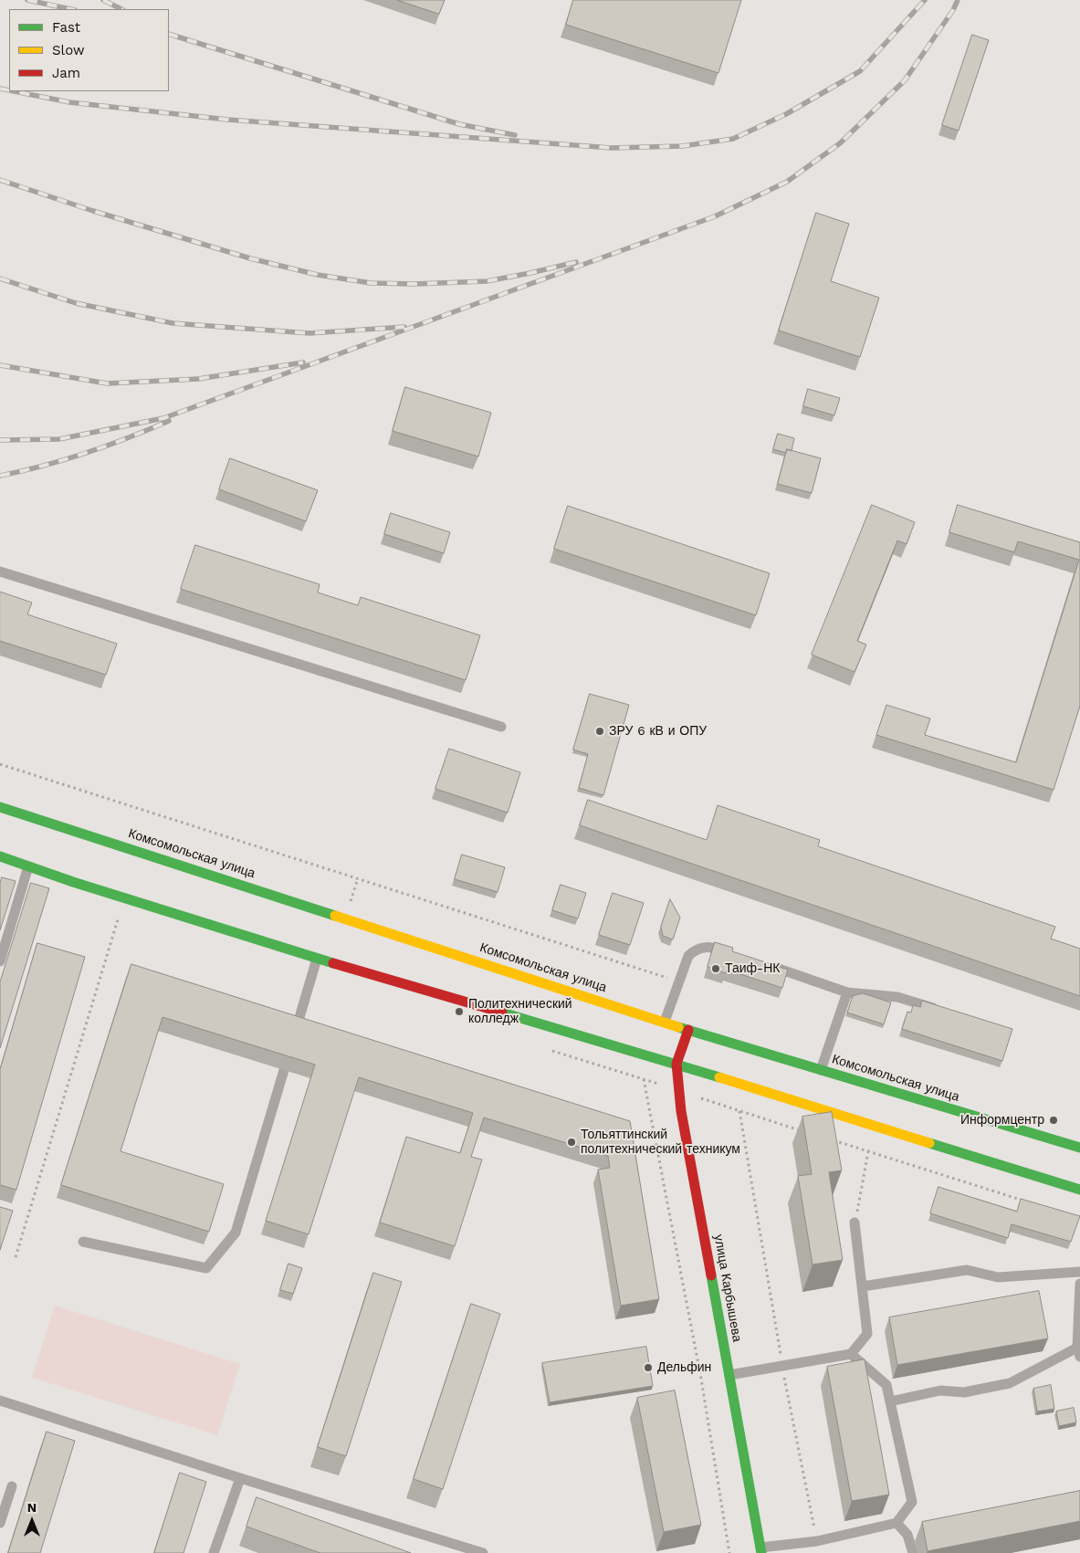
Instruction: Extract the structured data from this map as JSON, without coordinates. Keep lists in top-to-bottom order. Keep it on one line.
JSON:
{"streets":{"main road":["Комсомольская улица","улица Карбышева"]},"crossings":[["Комсомольская улица","улица Карбышева"]],"places":["ЗРУ 6 кВ и ОПУ","Таиф-НК","Политехнический колледж","Информцентр","Тольяттинский политехнический техникум","Дельфин"],"legend":["Fast","Slow","Jam"],"north":"top"}
